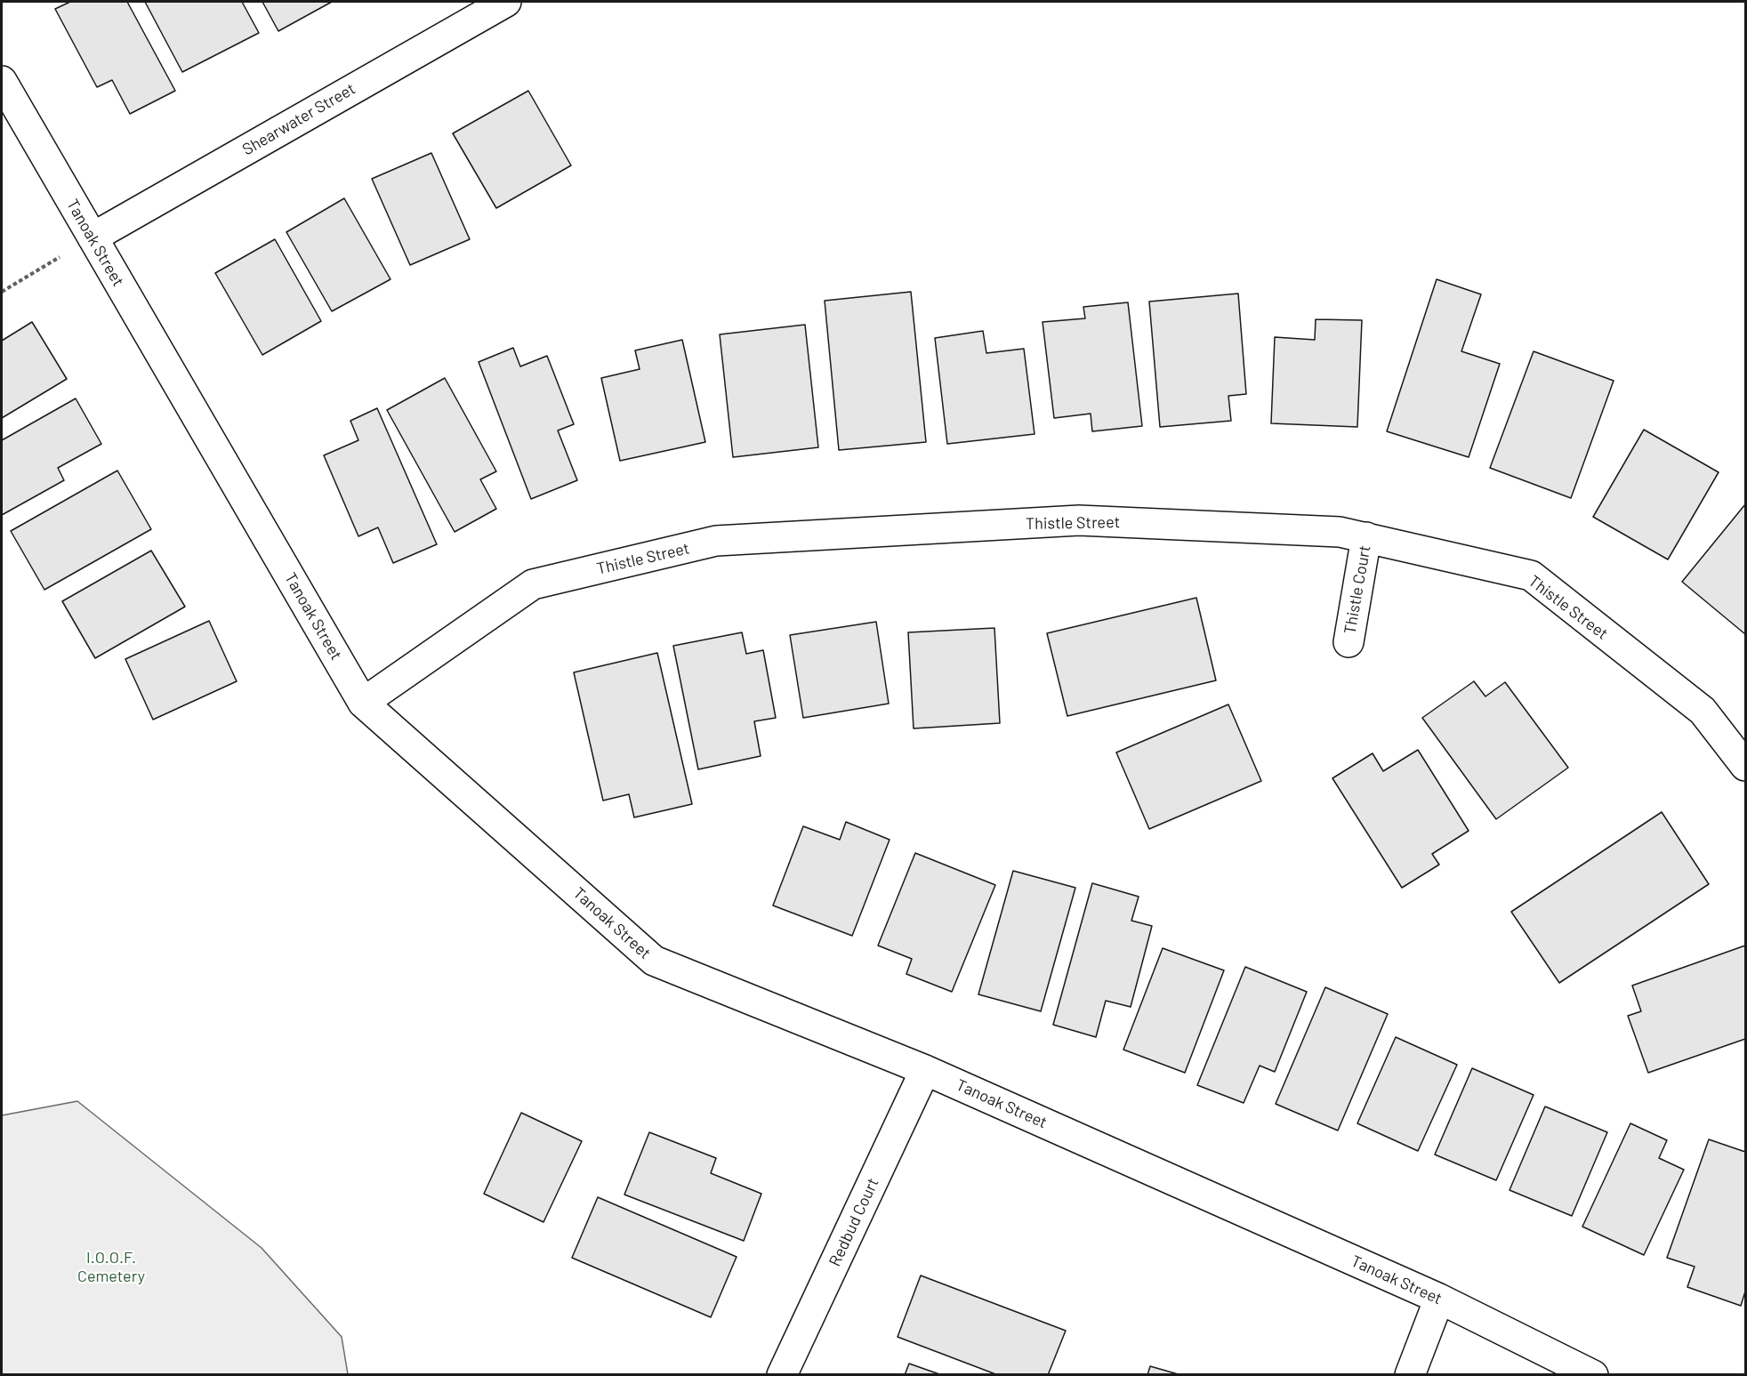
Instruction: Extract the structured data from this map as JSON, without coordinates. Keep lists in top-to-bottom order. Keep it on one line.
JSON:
{"streets":{"street":["Shearwater Street","Tanoak Street","Thistle Street","Thistle Court","Redbud Court"]},"crossings":[["Shearwater Street","Tanoak Street"],["Tanoak Street","Thistle Street"],["Tanoak Street","Redbud Court"],["Thistle Street","Thistle Court"]],"parks":["I.O.O.F. Cemetery"]}
